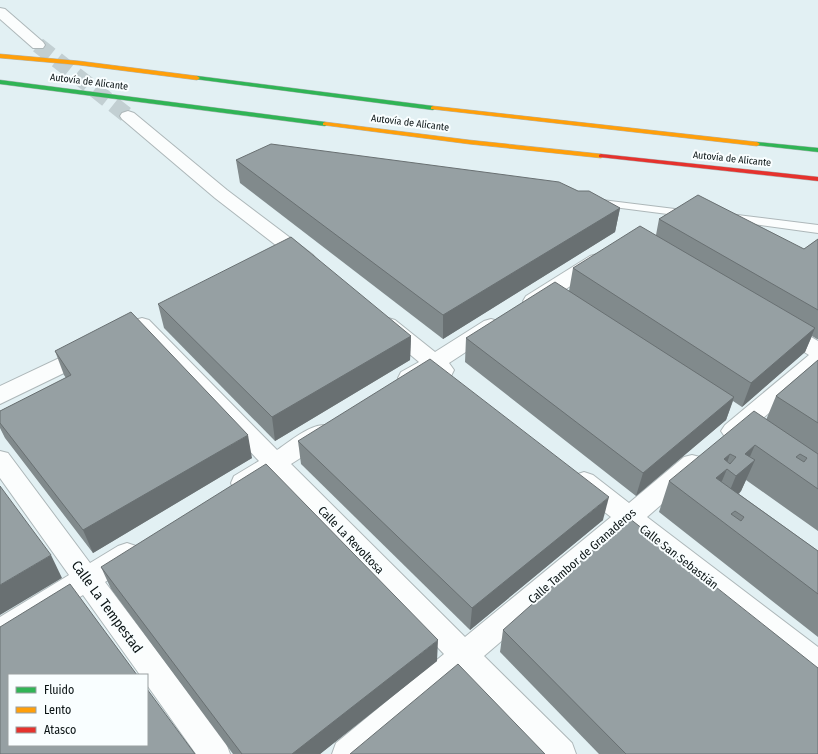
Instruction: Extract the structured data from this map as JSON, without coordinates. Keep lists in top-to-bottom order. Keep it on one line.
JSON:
{"streets":{"highway":["Autovía de Alicante"],"street":["Calle La Revoltosa","Calle Tambor de Granaderos","Calle San Sebastián","Calle La Tempestad"]},"crossings":[["Calle La Revoltosa","Calle Tambor de Granaderos"],["Calle Tambor de Granaderos","Calle San Sebastián"]],"legend":["Fluido","Lento","Atasco"]}
